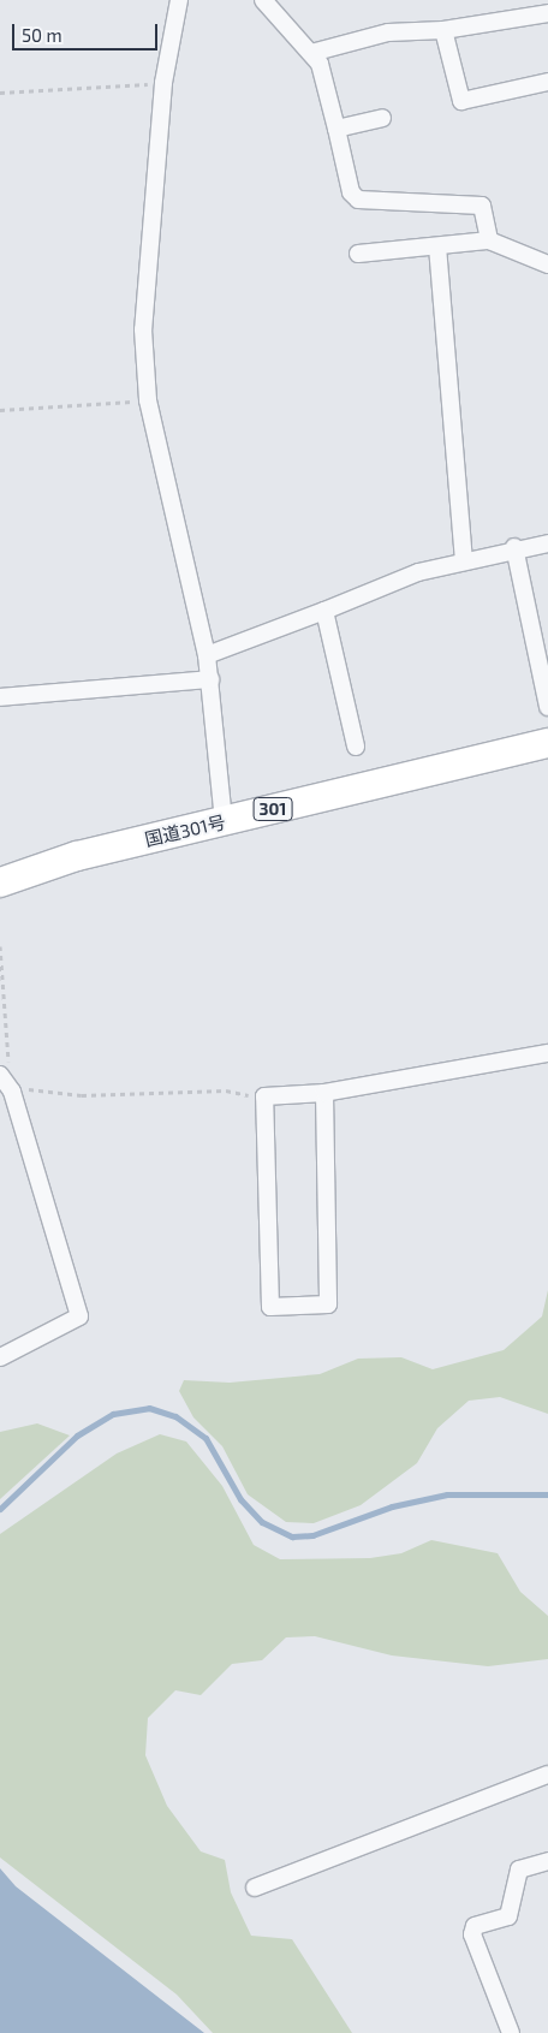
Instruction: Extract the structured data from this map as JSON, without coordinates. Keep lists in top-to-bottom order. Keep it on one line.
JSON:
{"streets":{"highway":["301","国道301号"]},"scale_bar":"50 m"}
